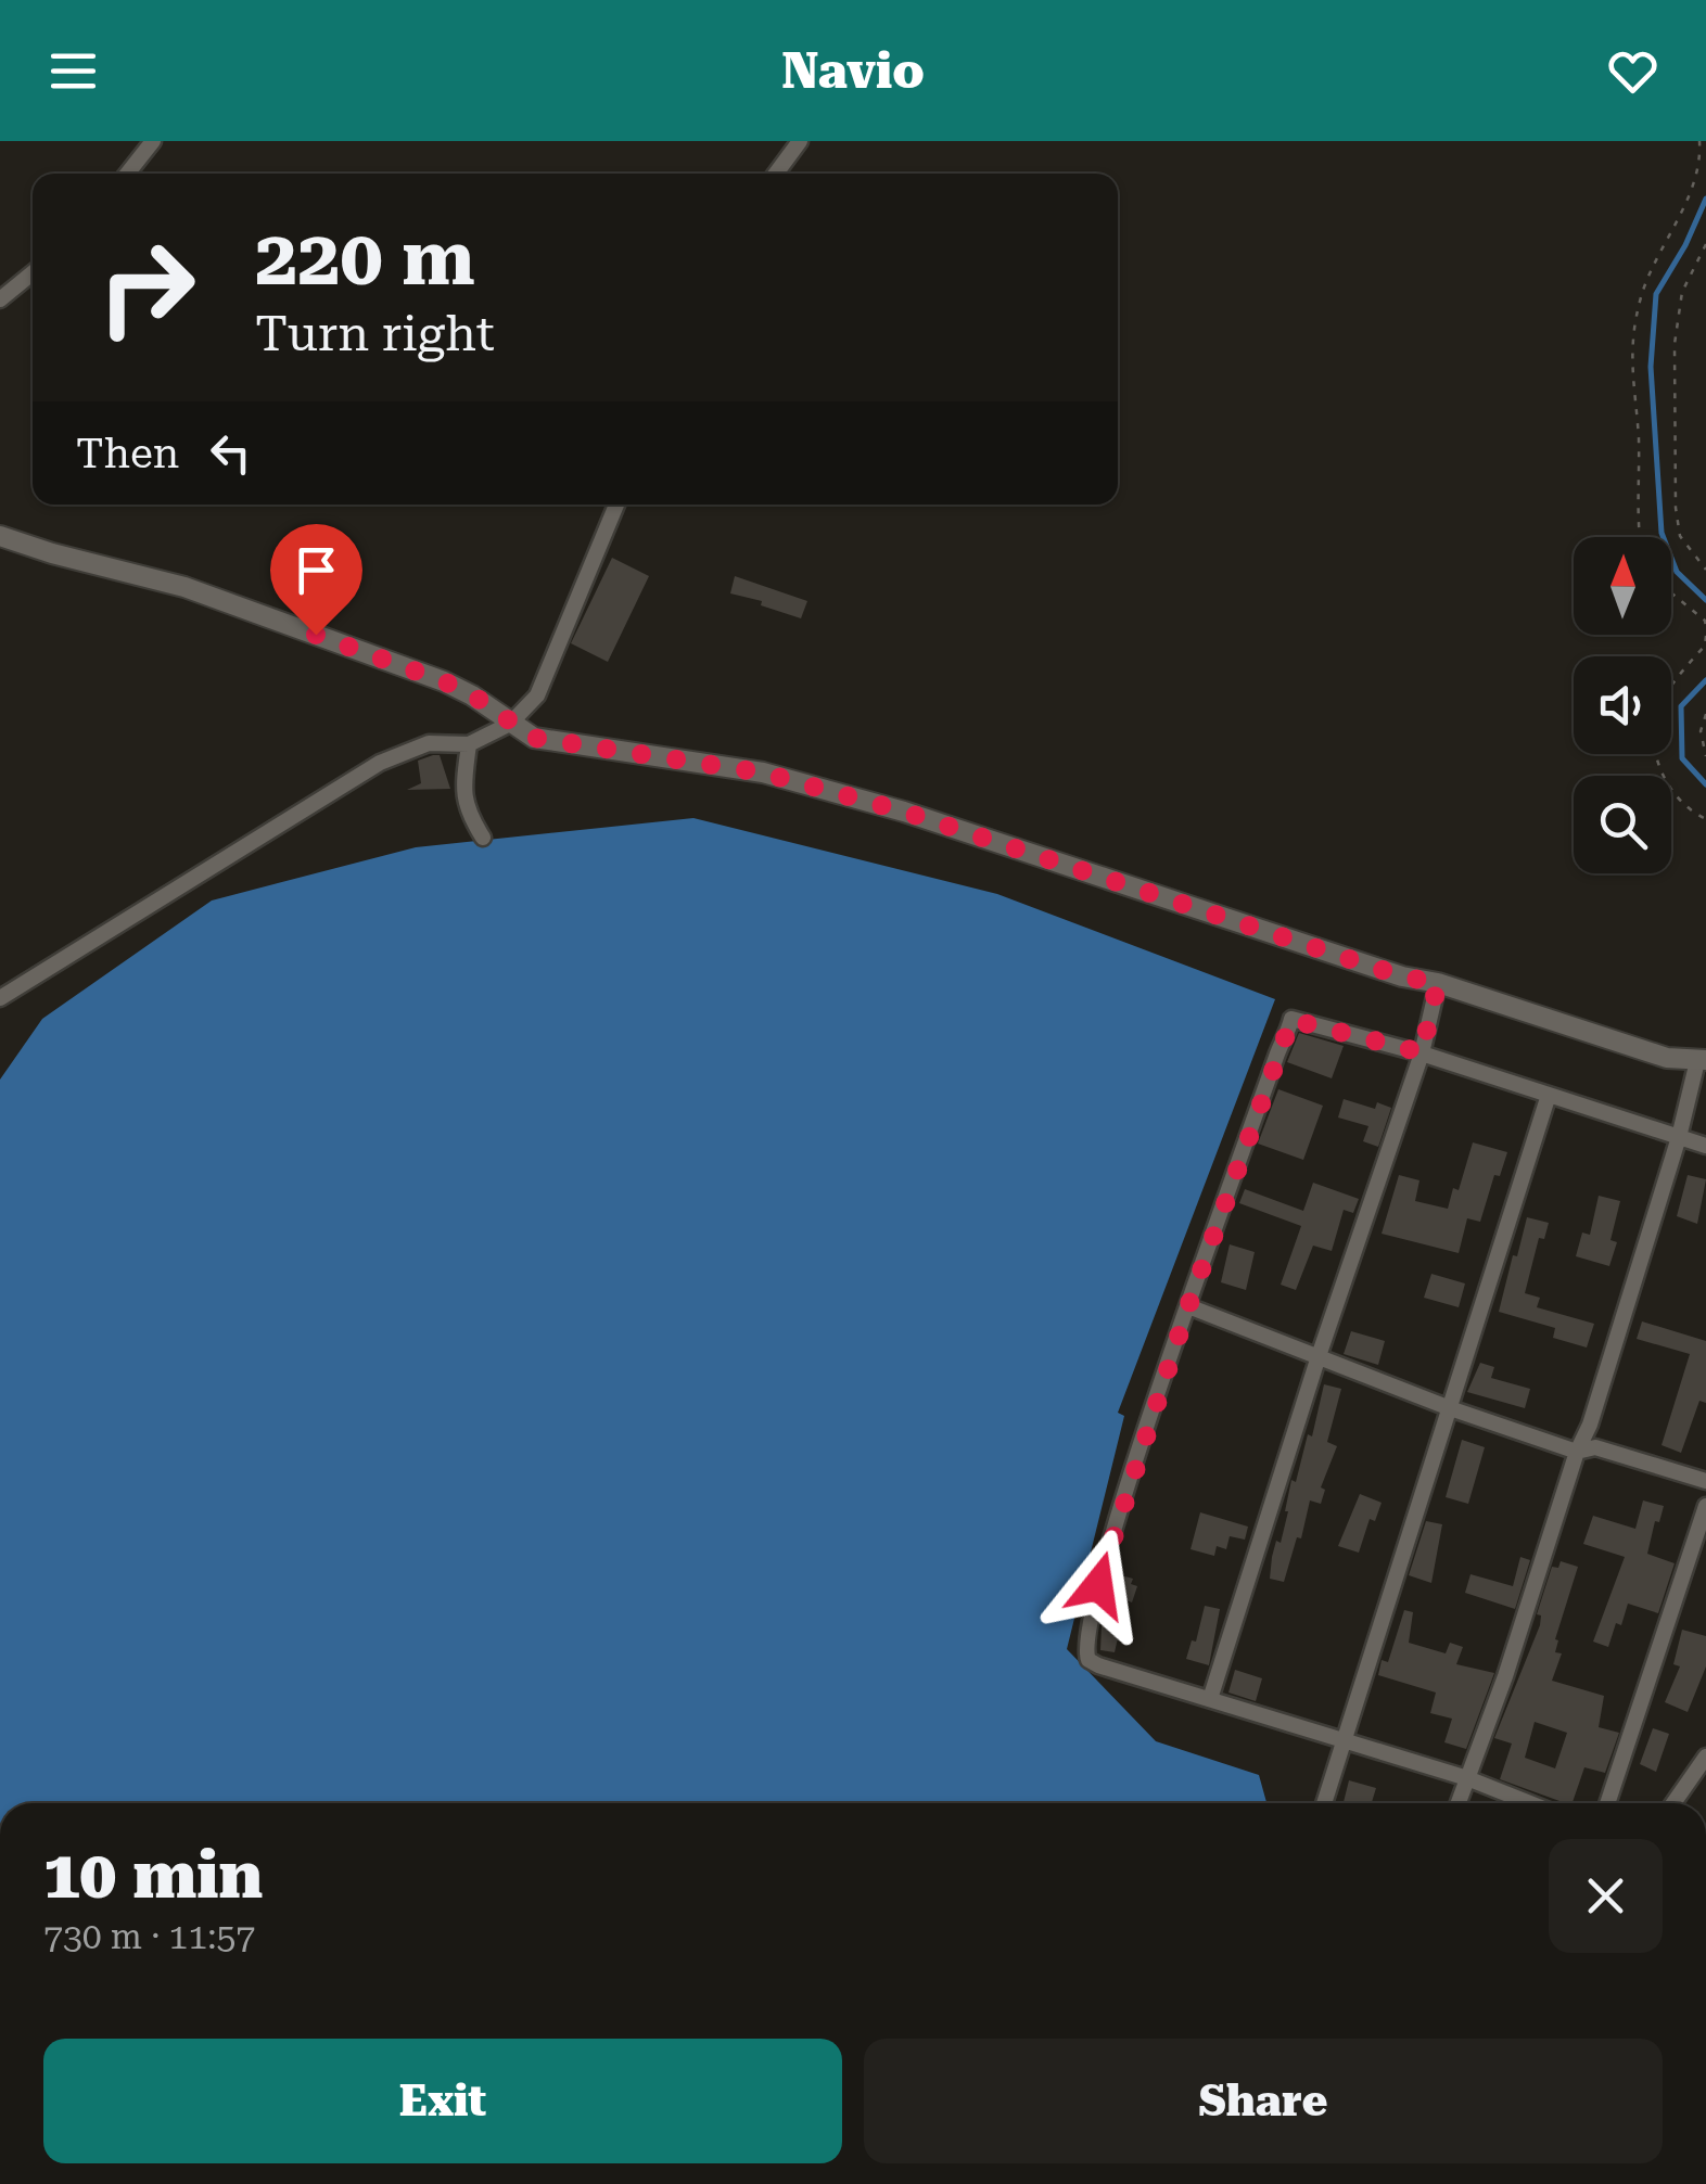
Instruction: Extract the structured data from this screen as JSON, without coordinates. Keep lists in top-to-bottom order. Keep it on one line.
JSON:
{"north":"top","page":{"header":"Navio","turn":["220 m","Turn right"],"then":"Then","heading":["10 min","730 m · 11:57"],"buttons":["Exit","Share"]}}
